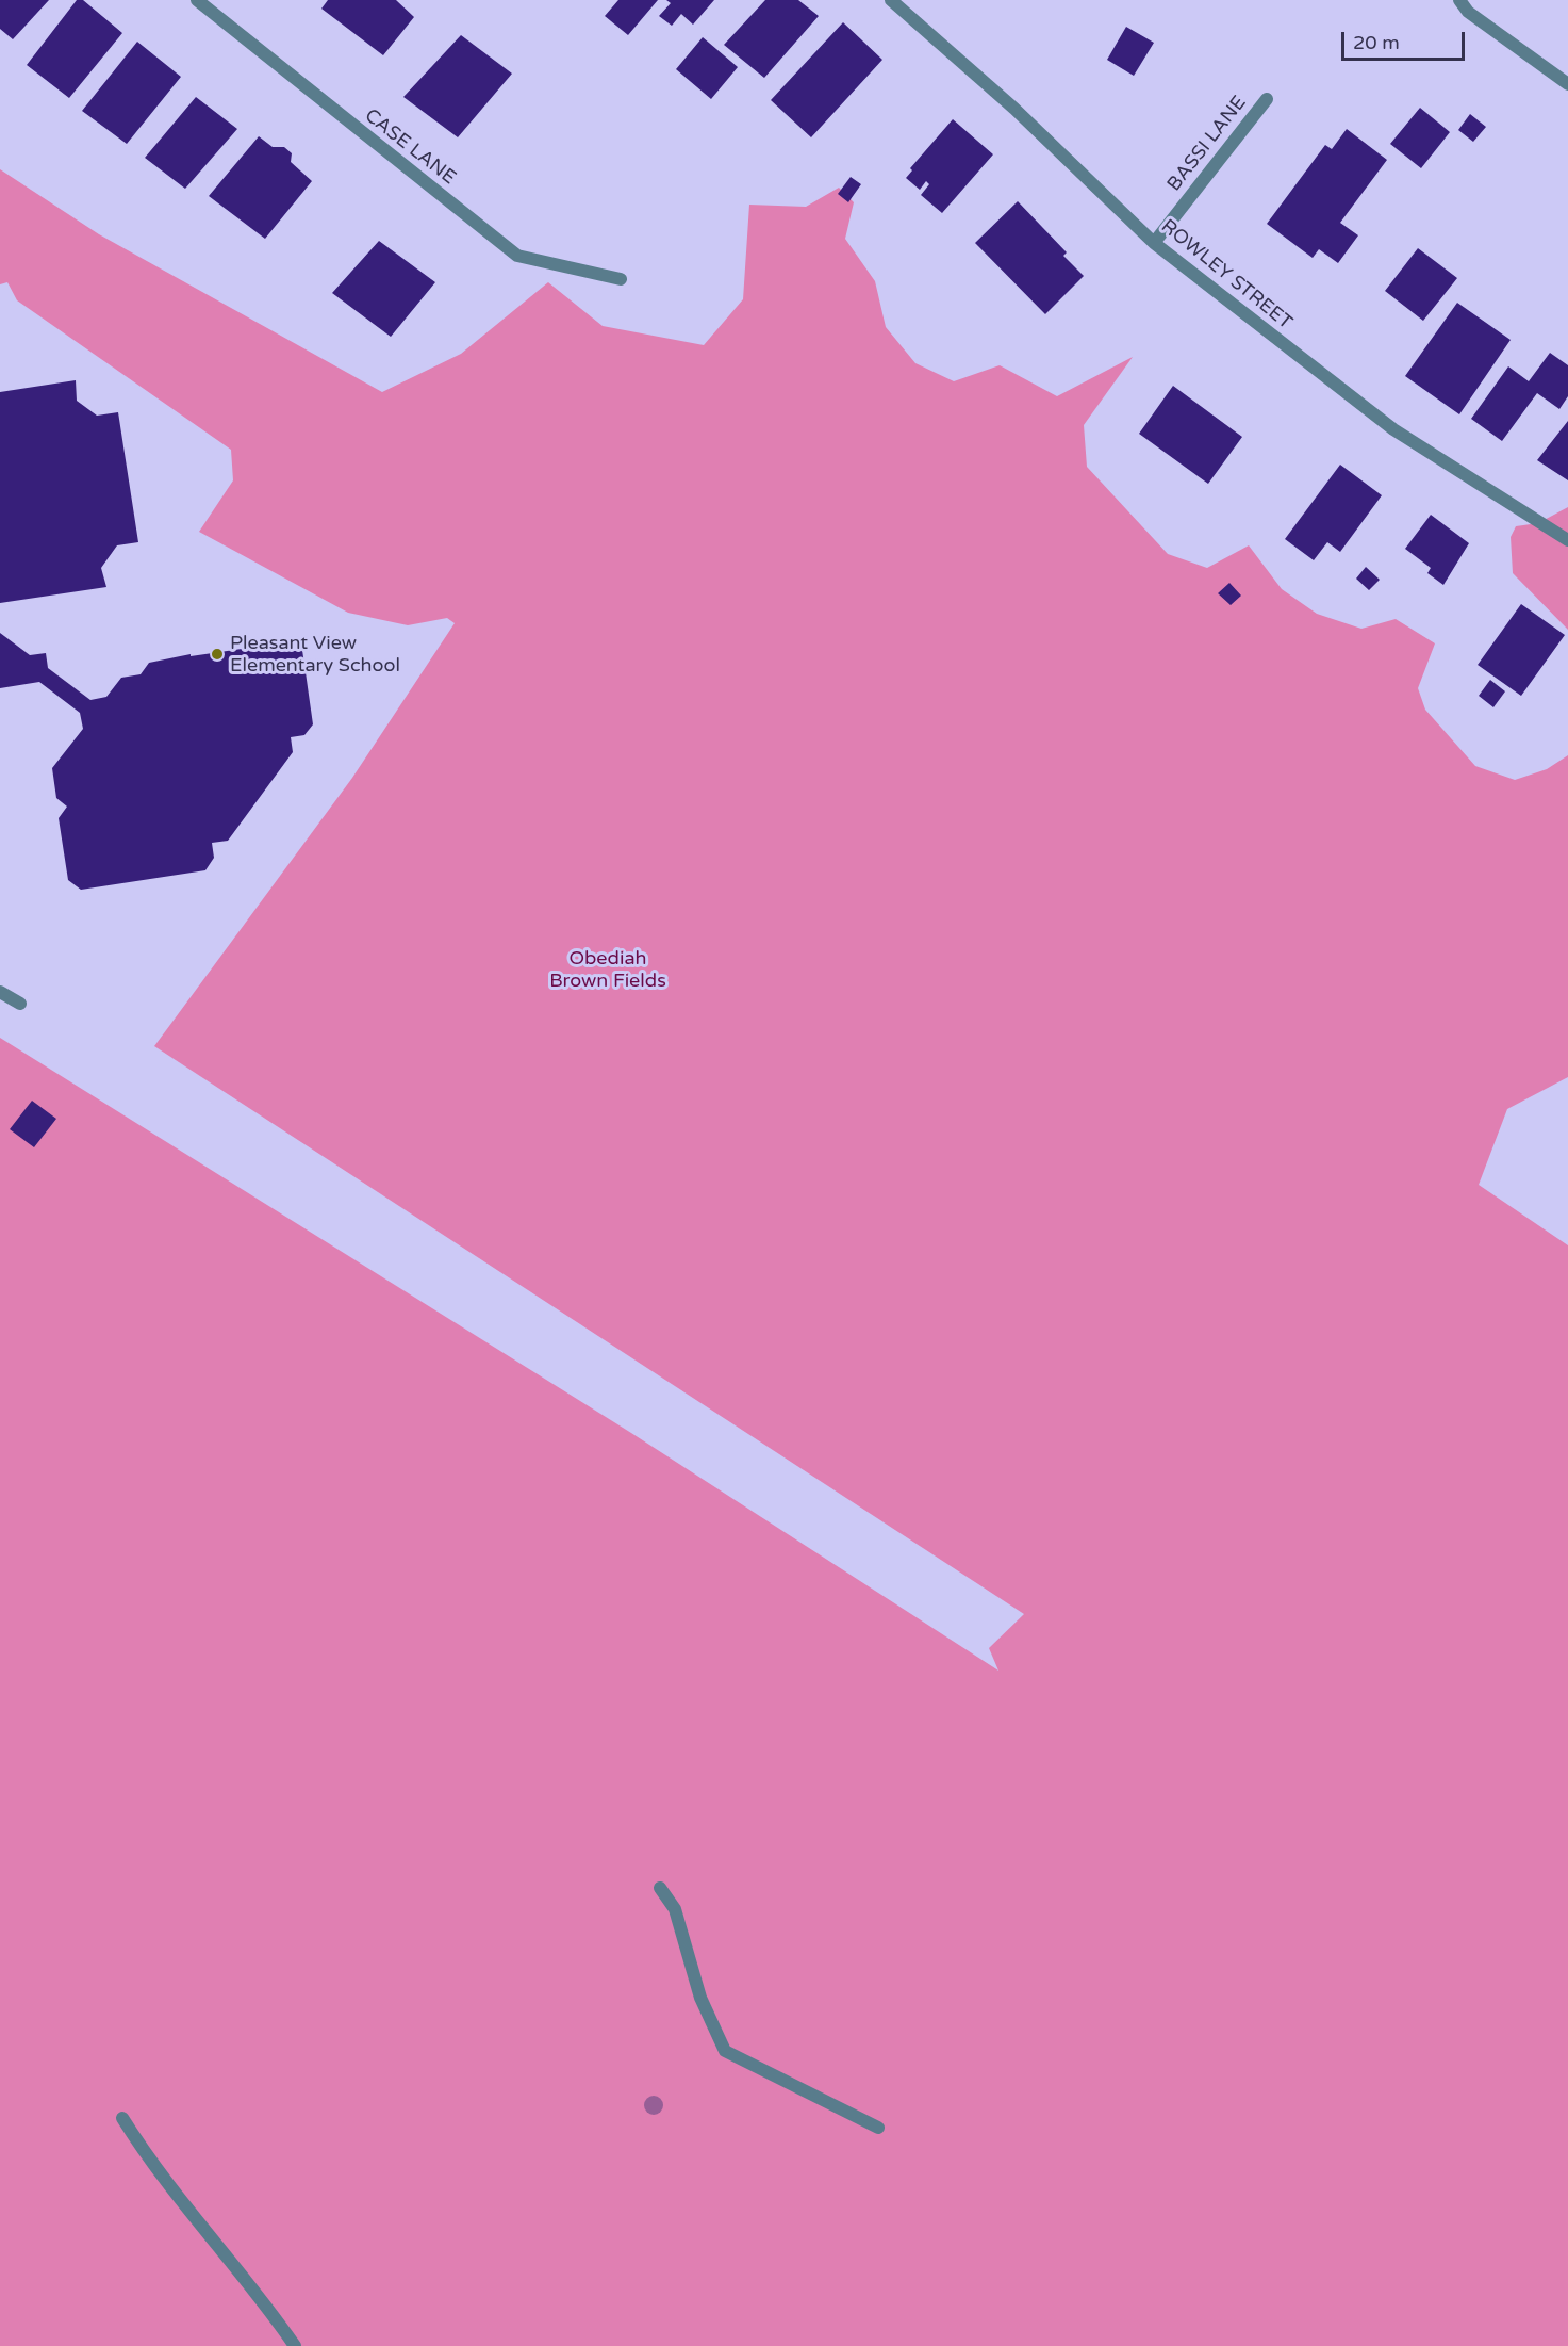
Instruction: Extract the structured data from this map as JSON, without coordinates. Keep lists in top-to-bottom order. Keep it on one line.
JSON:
{"streets":{"street":["BASSI LANE","CASE LANE","ROWLEY STREET"]},"crossings":[["BASSI LANE","ROWLEY STREET"]],"parks":["Obediah Brown Fields"],"places":["Pleasant View Elementary School"],"scale_bar":"20 m"}
